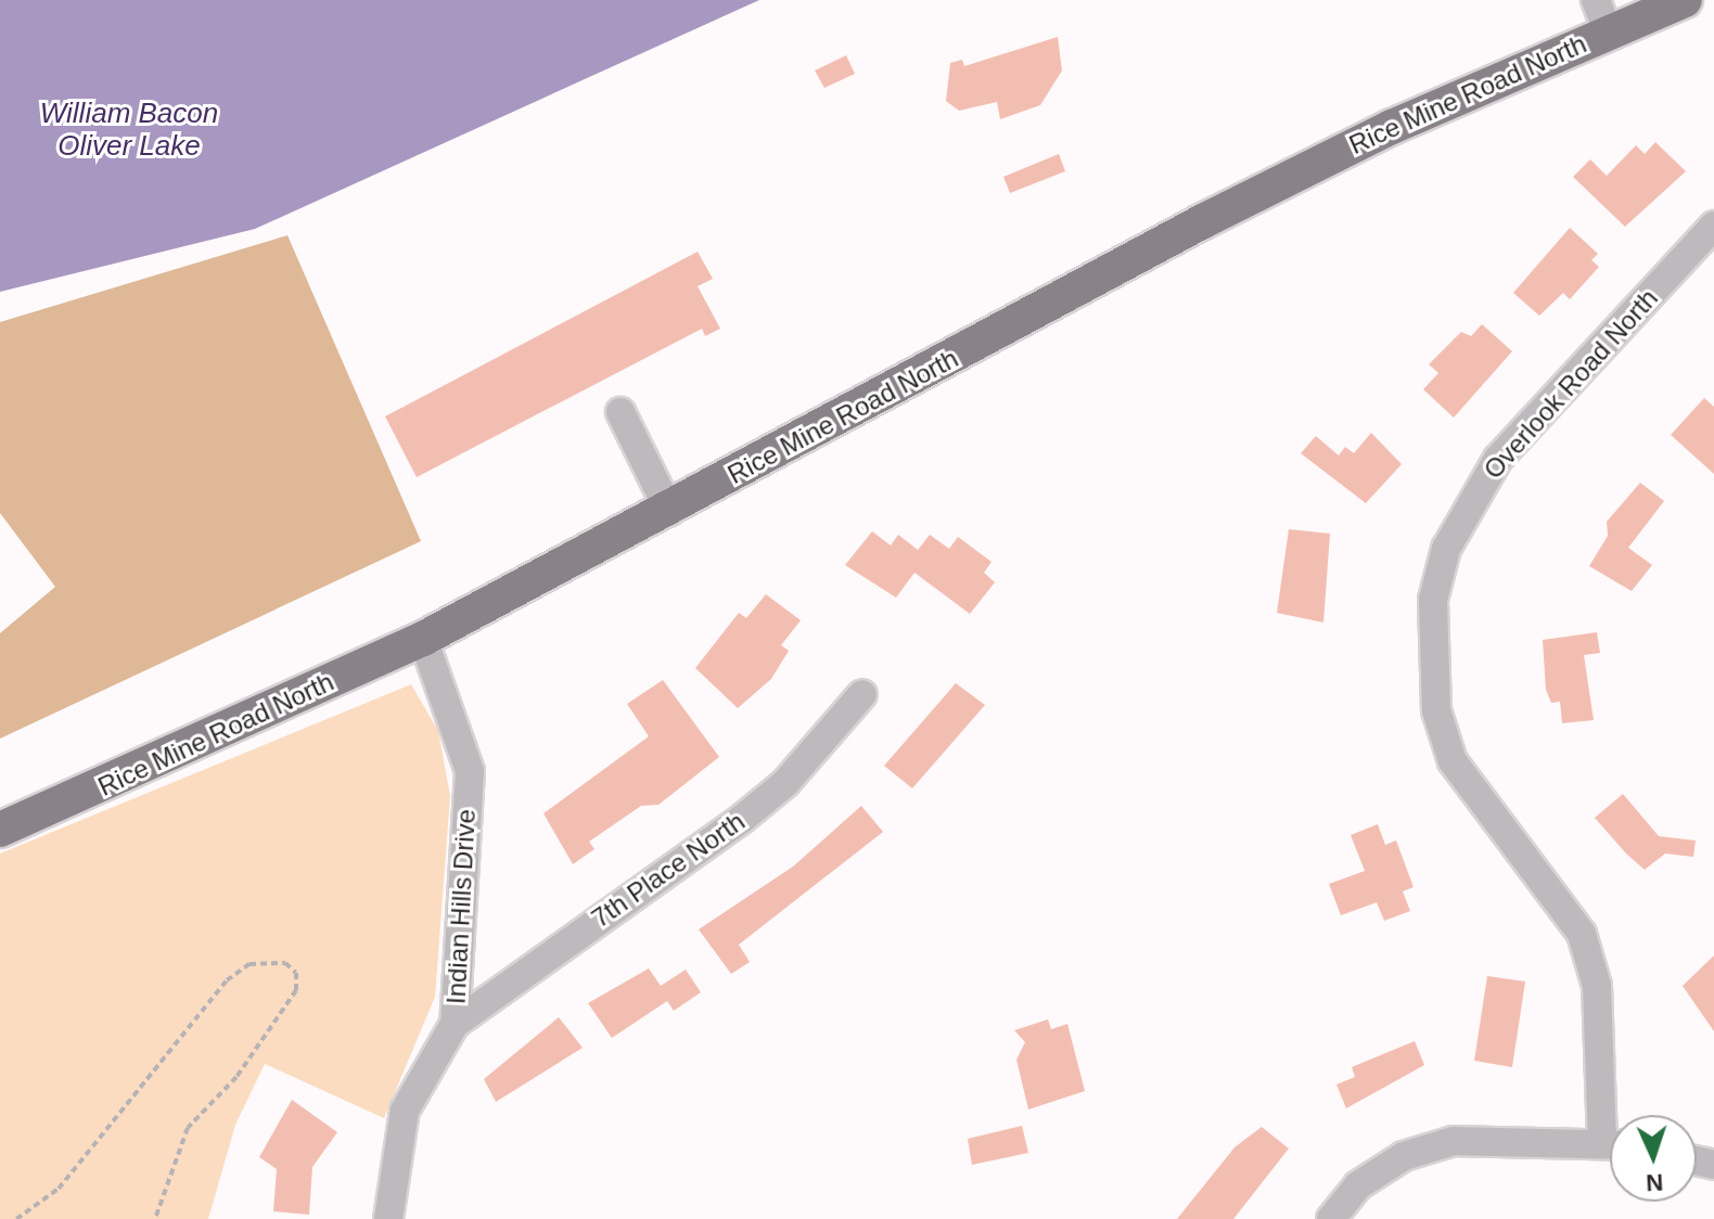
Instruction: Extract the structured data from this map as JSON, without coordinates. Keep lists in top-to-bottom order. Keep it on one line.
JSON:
{"streets":{"main road":["Rice Mine Road North"],"street":["Overlook Road North","7th Place North","Indian Hills Drive"]},"crossings":[["Rice Mine Road North","Indian Hills Drive"],["7th Place North","Indian Hills Drive"]],"water":["William Bacon Oliver Lake"],"north":"bottom"}
